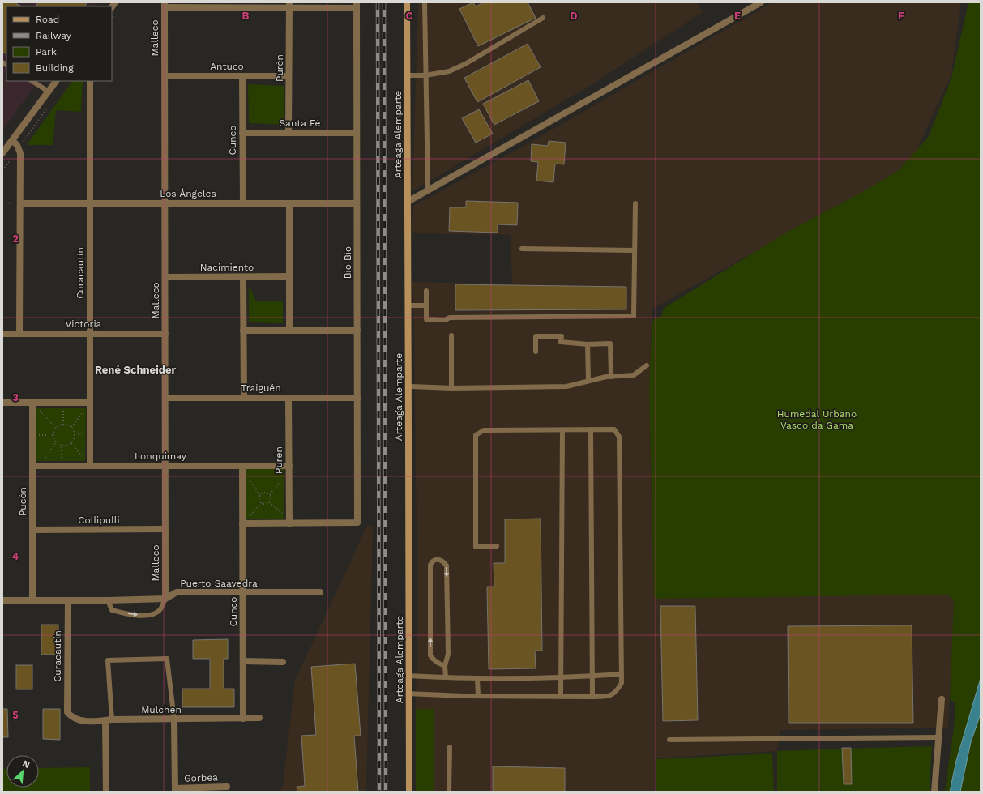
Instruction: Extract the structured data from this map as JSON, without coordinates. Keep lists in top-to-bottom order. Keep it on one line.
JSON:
{"streets":{"main road":["Arteaga Alemparte"],"street":["Malleco","Antuco","Purén","Santa Fé","Cunco","Los Ángeles","Bio Bio","Nacimiento","Curacautín","Victoria","Traiguén","Lonquimay","Pucón","Collipulli","Puerto Saavedra","Mulchen","Gorbea"]},"crossings":[["Malleco","Antuco"],["Malleco","Los Ángeles"],["Malleco","Nacimiento"],["Malleco","Victoria"],["Malleco","Traiguén"],["Malleco","Lonquimay"],["Malleco","Collipulli"],["Malleco","Puerto Saavedra"],["Antuco","Purén"],["Antuco","Cunco"],["Purén","Santa Fé"],["Purén","Bio Bio"],["Purén","Traiguén"],["Purén","Lonquimay"],["Santa Fé","Cunco"],["Santa Fé","Bio Bio"],["Cunco","Los Ángeles"],["Cunco","Lonquimay"],["Cunco","Puerto Saavedra"],["Cunco","Mulchen"],["Los Ángeles","Bio Bio"],["Los Ángeles","Curacautín"],["Bio Bio","Traiguén"],["Curacautín","Victoria"],["Curacautín","Lonquimay"],["Curacautín","Puerto Saavedra"],["Curacautín","Mulchen"],["Lonquimay","Pucón"],["Pucón","Collipulli"],["Pucón","Puerto Saavedra"]],"districts":["René Schneider"],"parks":["Humedal Urbano Vasco da Gama"],"legend":["Road","Railway","Park","Building"],"north":"top right","grid":{"columns":["B","C","D","E","F"],"rows":["2","3","4","5"]}}
